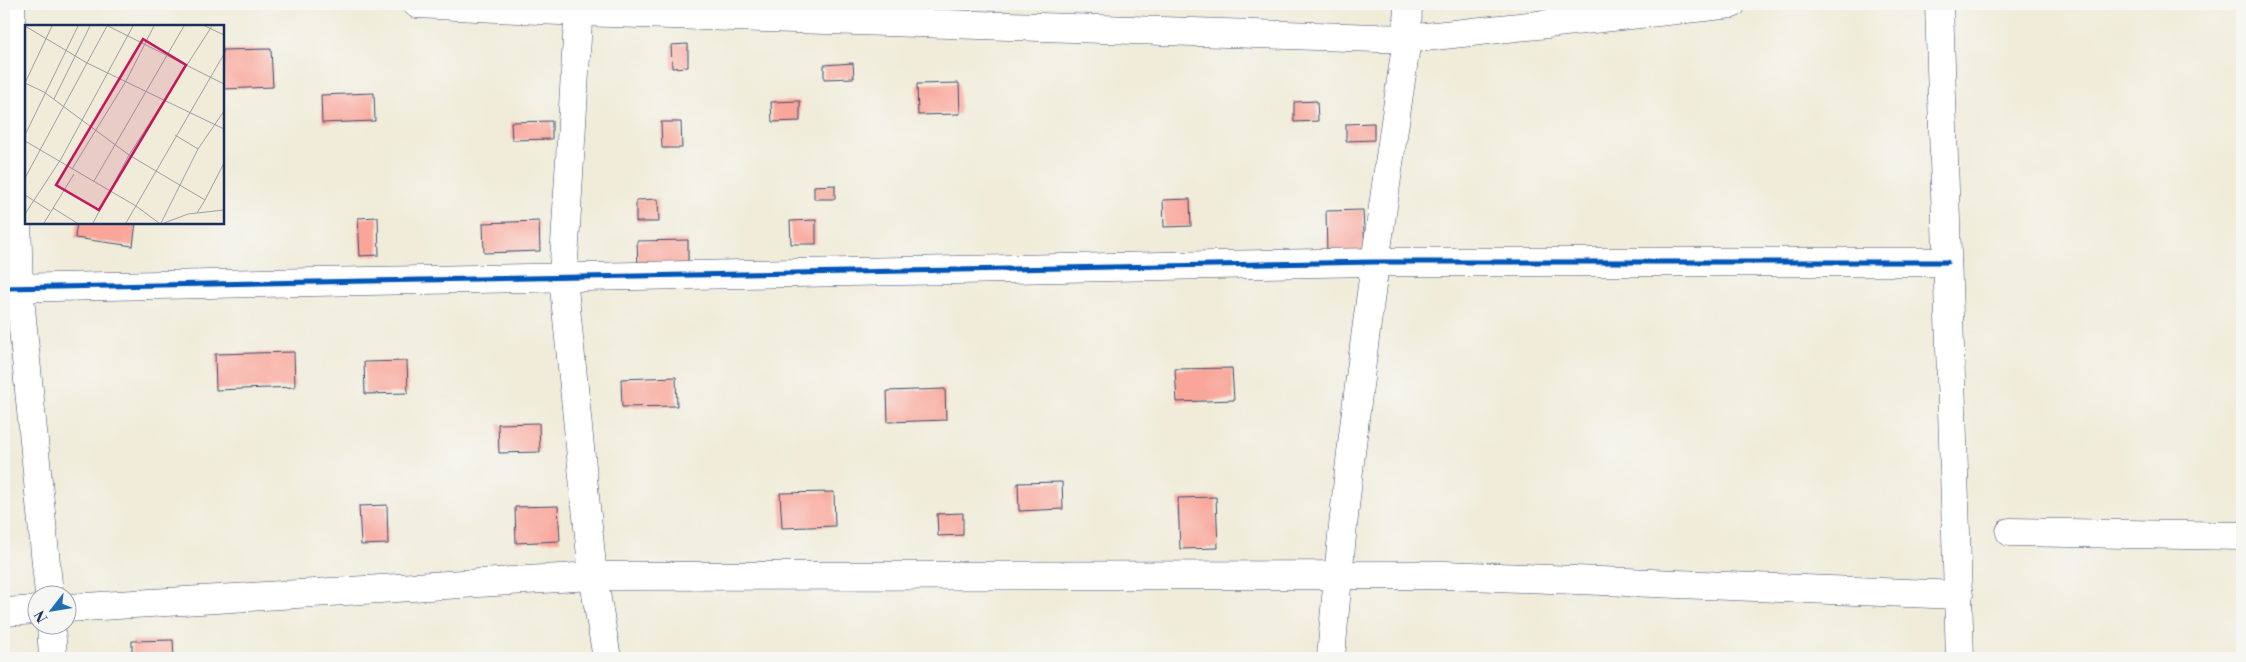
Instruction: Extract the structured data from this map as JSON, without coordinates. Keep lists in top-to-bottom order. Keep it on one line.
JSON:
{"north":"bottom left"}
